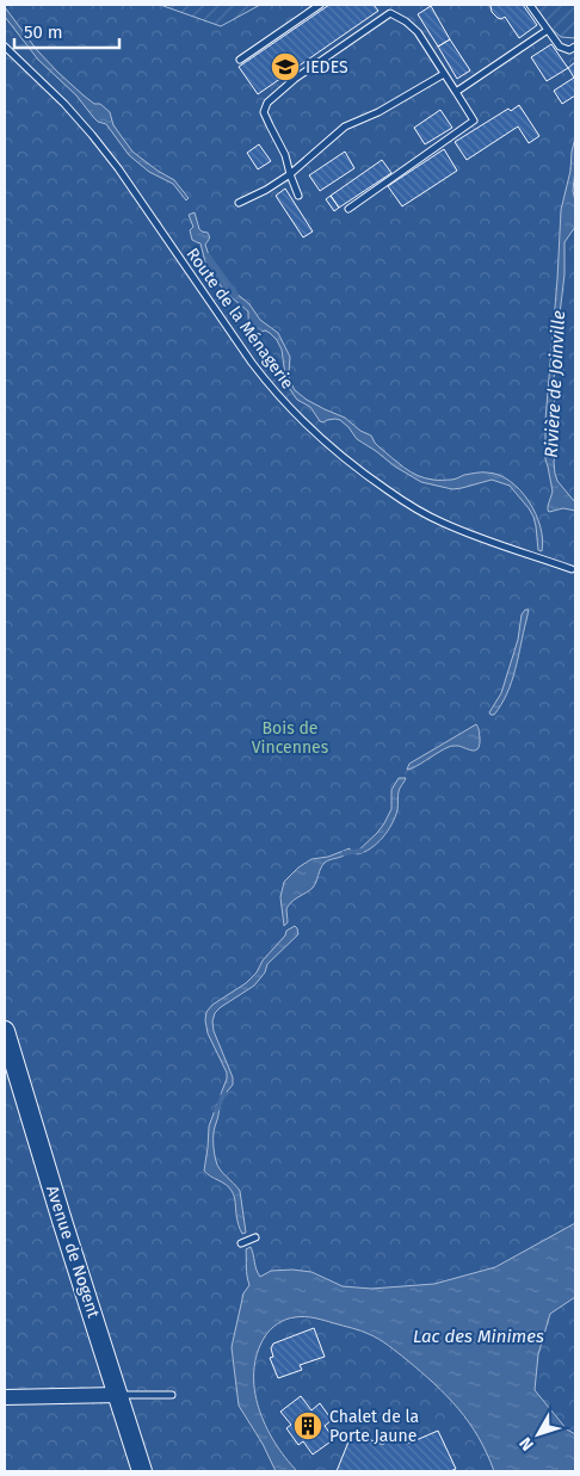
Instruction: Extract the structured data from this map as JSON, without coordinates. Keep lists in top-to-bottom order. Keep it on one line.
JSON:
{"streets":{"main road":["Avenue de Nogent"],"lane":["Route de la Ménagerie"]},"water":["Rivière de Joinville","Lac des Minimes"],"parks":["Bois de Vincennes"],"places":{"school or university":["IEDES"],"building":["Chalet de la Porte Jaune"]},"scale_bar":"50 m","north":"bottom left"}
